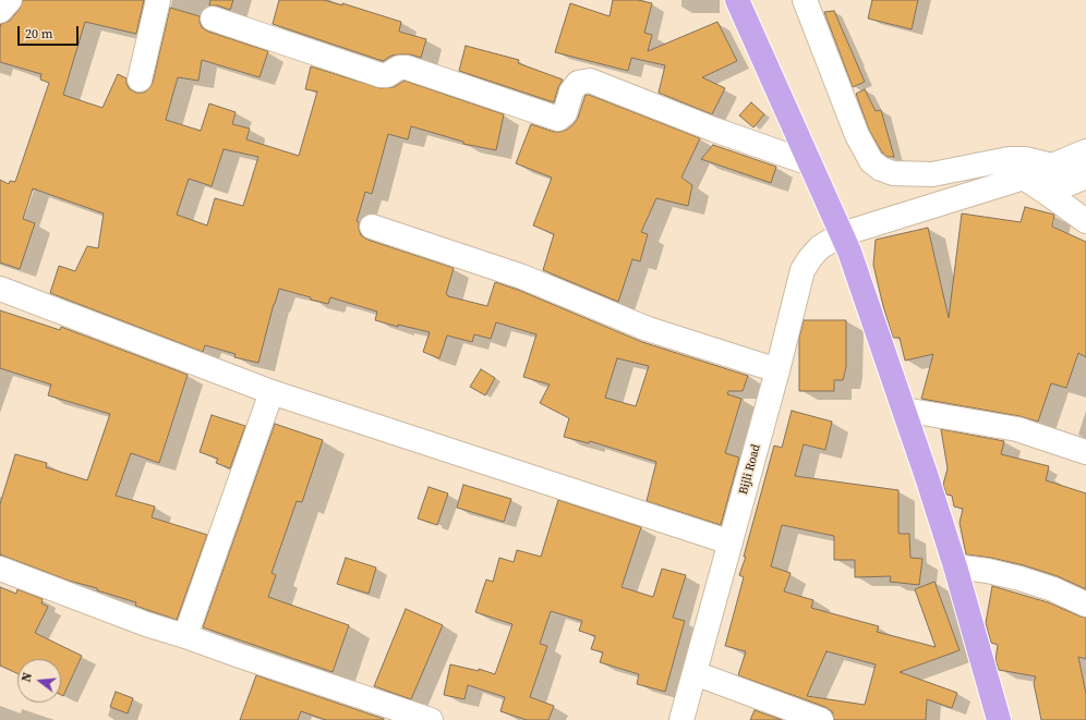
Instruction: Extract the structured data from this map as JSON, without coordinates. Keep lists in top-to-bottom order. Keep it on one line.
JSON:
{"streets":{"street":["Bijli Road"]},"scale_bar":"20 m","north":"left"}
